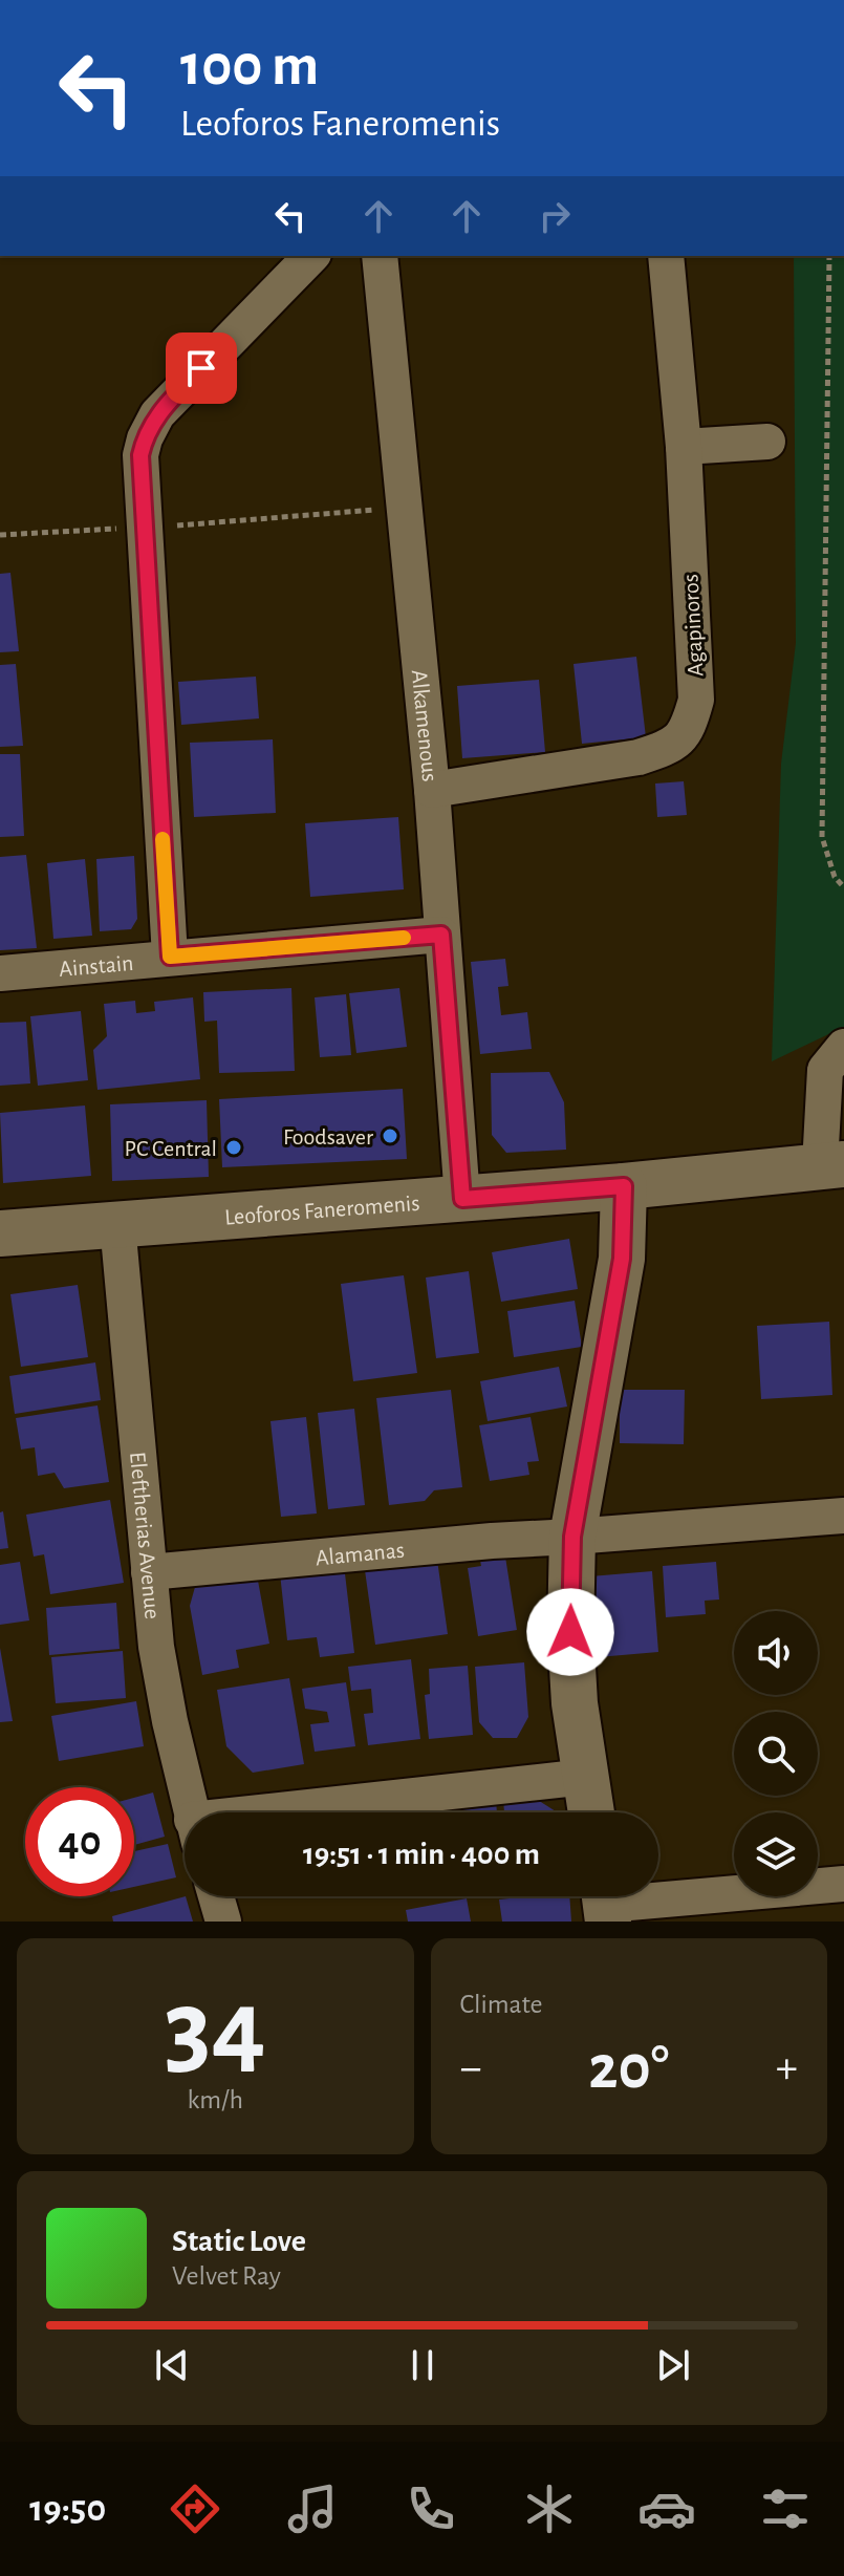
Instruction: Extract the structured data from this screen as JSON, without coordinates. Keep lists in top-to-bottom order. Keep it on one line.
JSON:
{"streets":{"main road":["Leoforos Faneromenis"],"street":["Agapinoros","Alkamenous","Ainstain","Eleftherias Avenue","Alamanas"]},"crossings":[["Agapinoros","Alkamenous"],["Alkamenous","Ainstain"],["Alkamenous","Leoforos Faneromenis"],["Leoforos Faneromenis","Eleftherias Avenue"],["Eleftherias Avenue","Alamanas"]],"places":["Foodsaver","PC Central"],"page":{"turn":["100 m","Leoforos Faneromenis"],"limit":"40","trip":"19:51 · 1 min · 400 m","tile":[["34","km/h"],"Climate"],"heat":["−","20°","+"],"song":["Static Love","Velvet Ray"],"tabs":"19:50"}}
